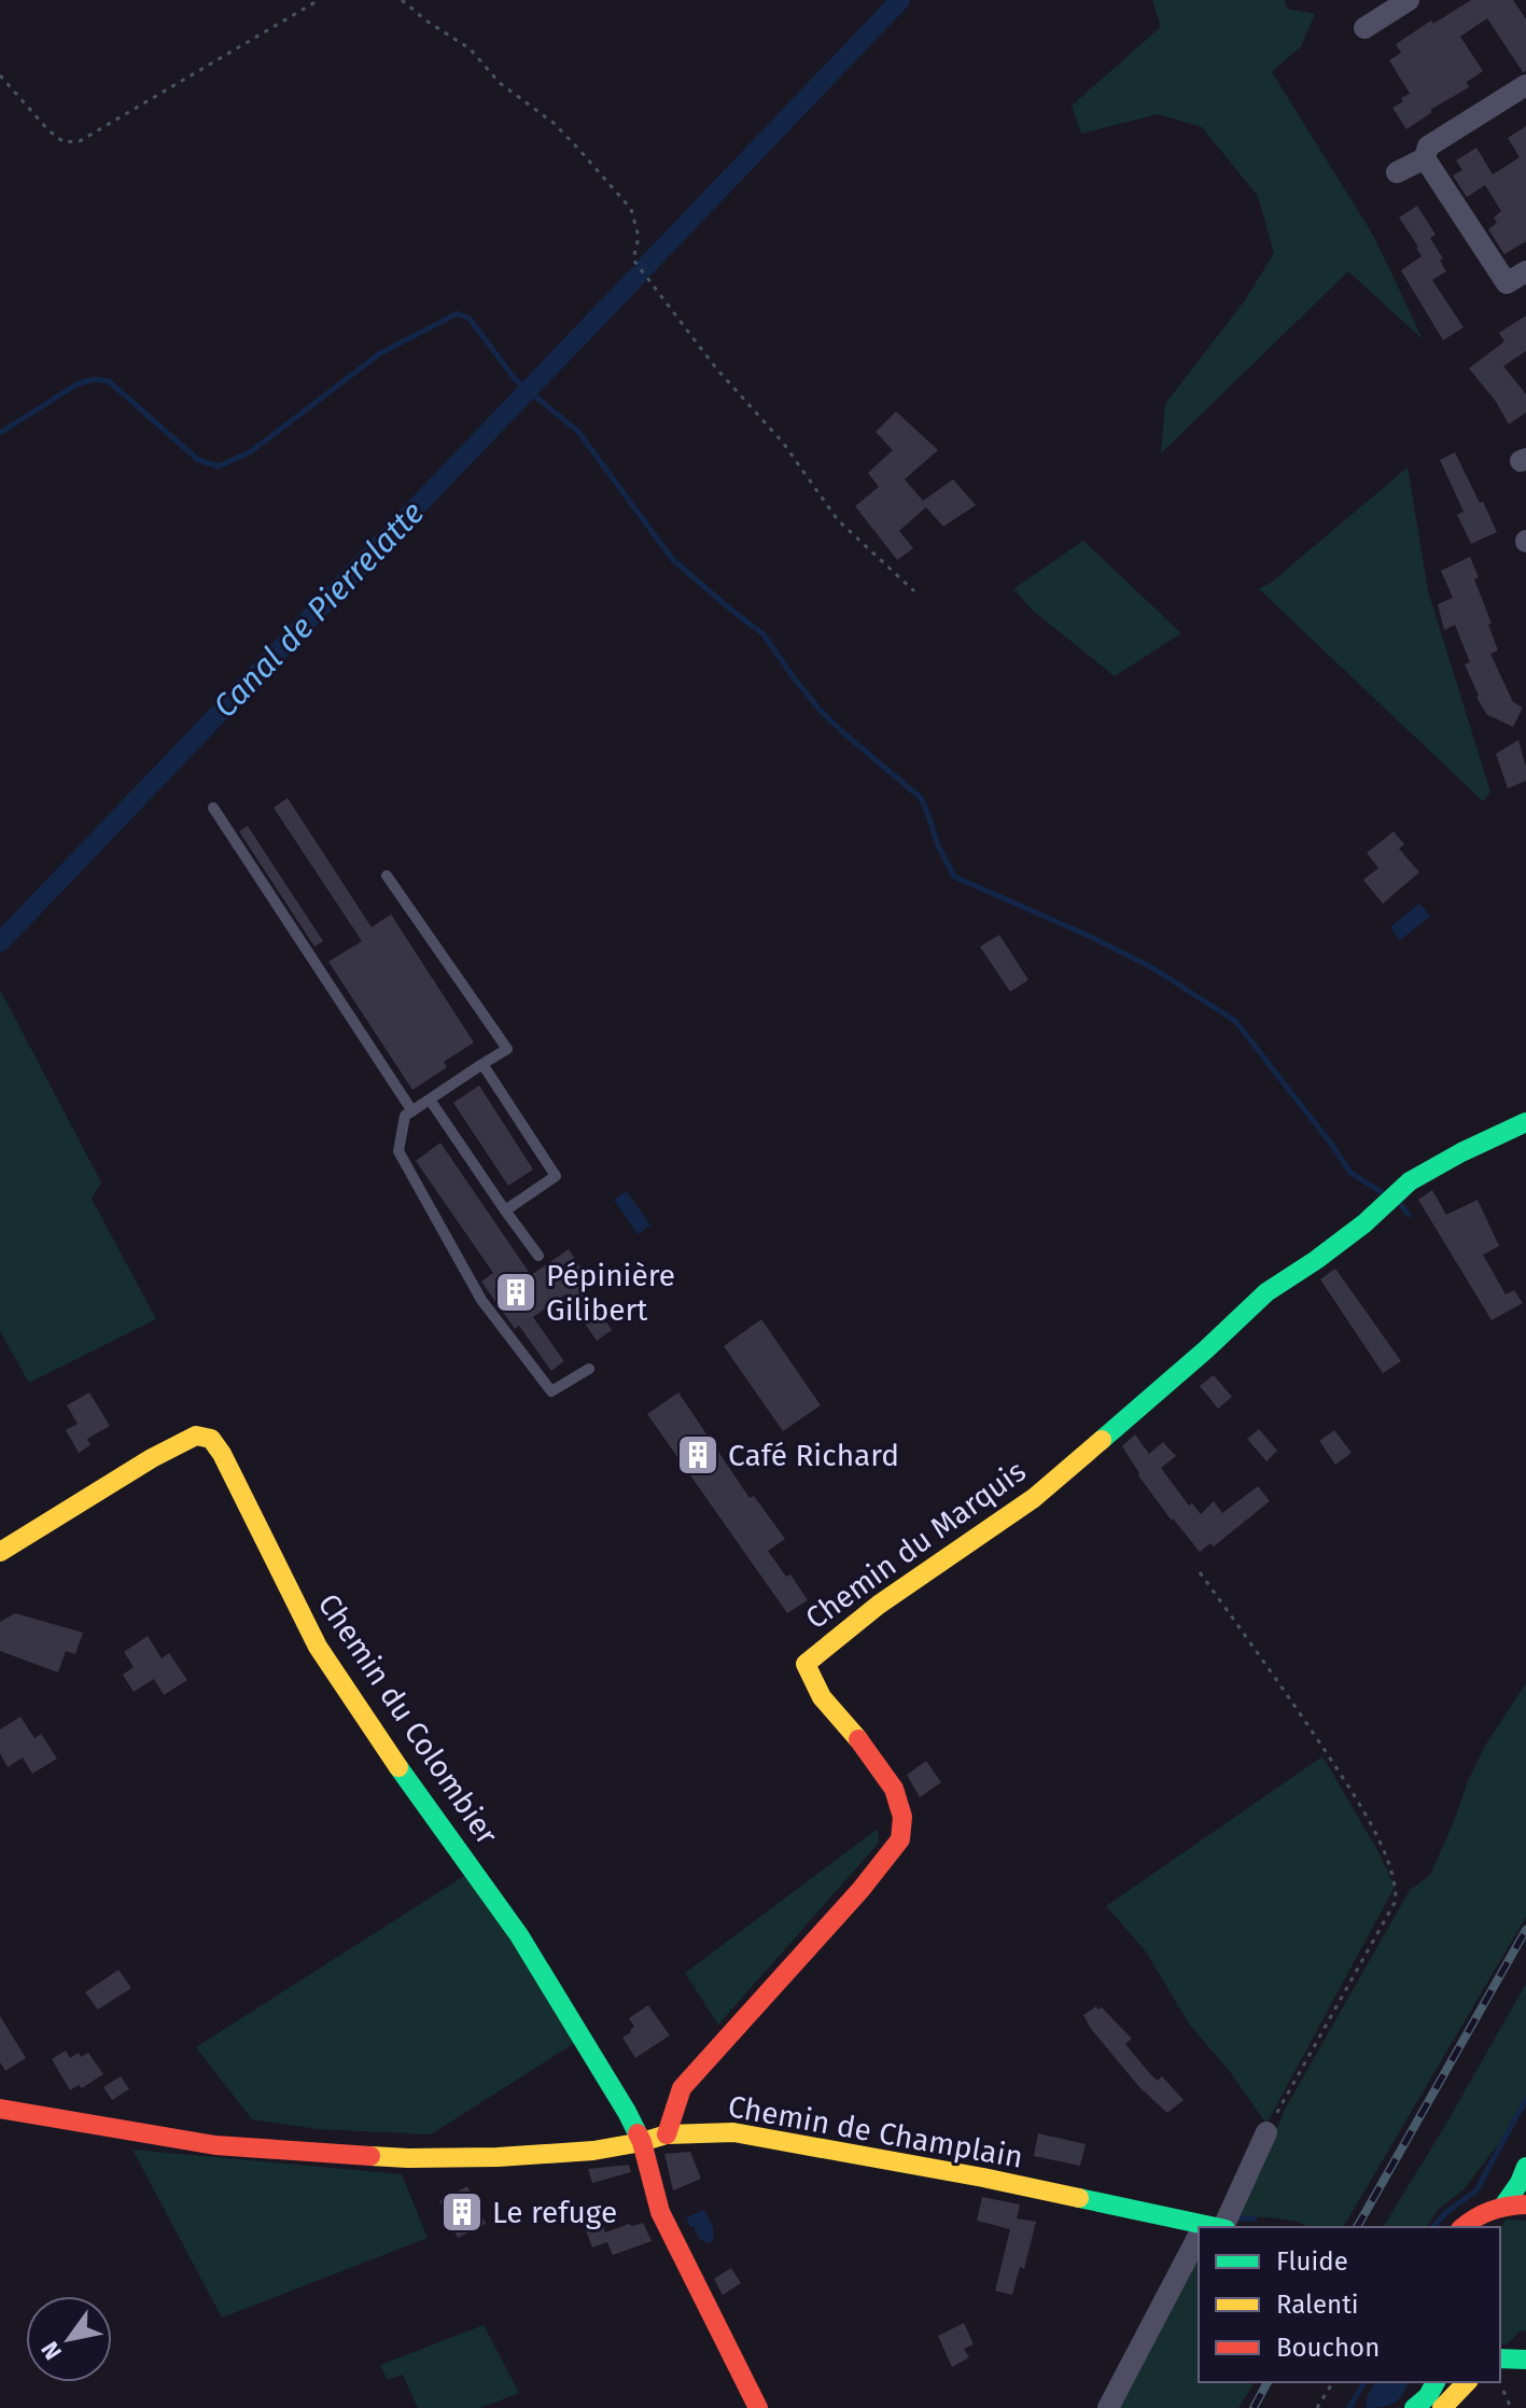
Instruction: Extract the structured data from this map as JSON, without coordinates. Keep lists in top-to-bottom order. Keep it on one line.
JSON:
{"streets":{"street":["Chemin du Marquis","Chemin du Colombier","Chemin de Champlain"]},"crossings":[["Chemin du Marquis","Chemin de Champlain"],["Chemin du Colombier","Chemin de Champlain"]],"water":["Canal de Pierrelatte"],"places":{"building":["Pépinière Gilibert","Café Richard","Le refuge"]},"legend":["Fluide","Ralenti","Bouchon"],"north":"bottom left"}
